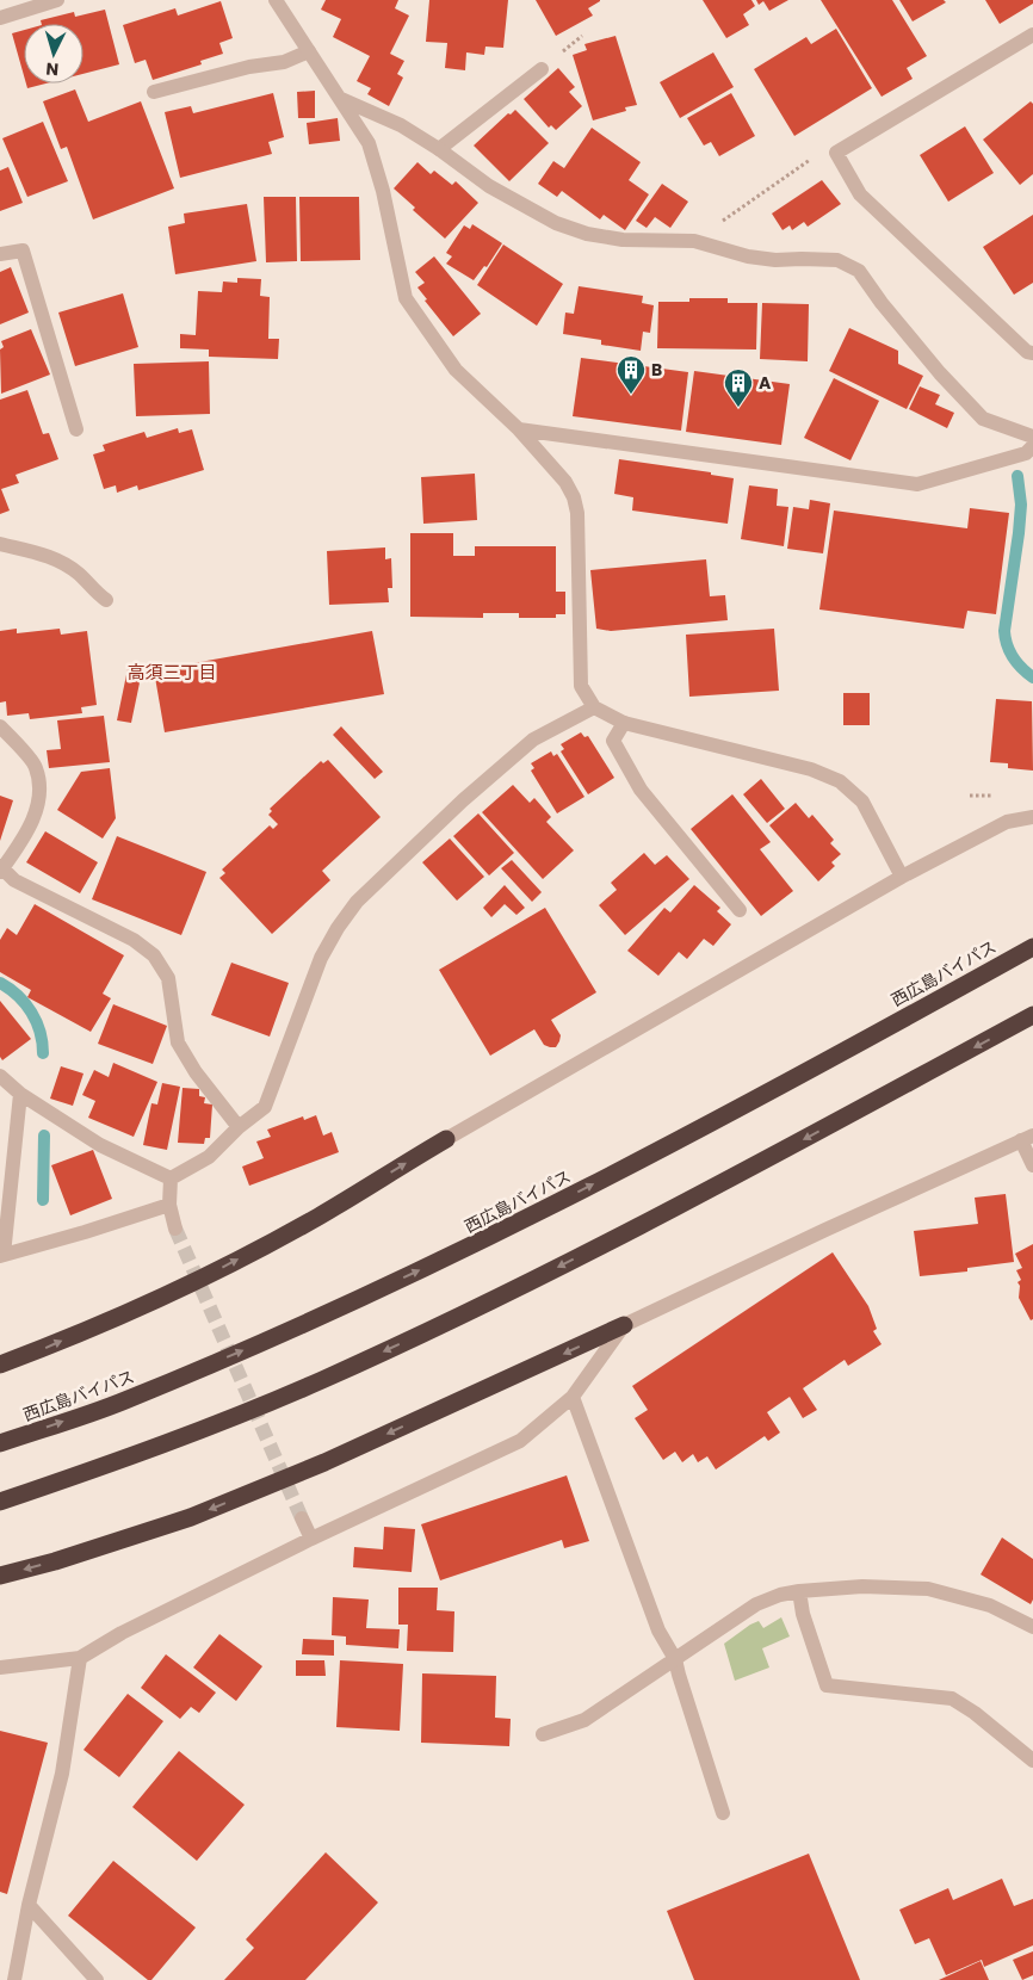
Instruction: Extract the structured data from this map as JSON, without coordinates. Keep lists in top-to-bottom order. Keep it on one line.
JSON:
{"streets":{"highway":["西広島バイパス"]},"districts":["高須三丁目"],"places":{"building":["B","A"]},"north":"bottom"}
